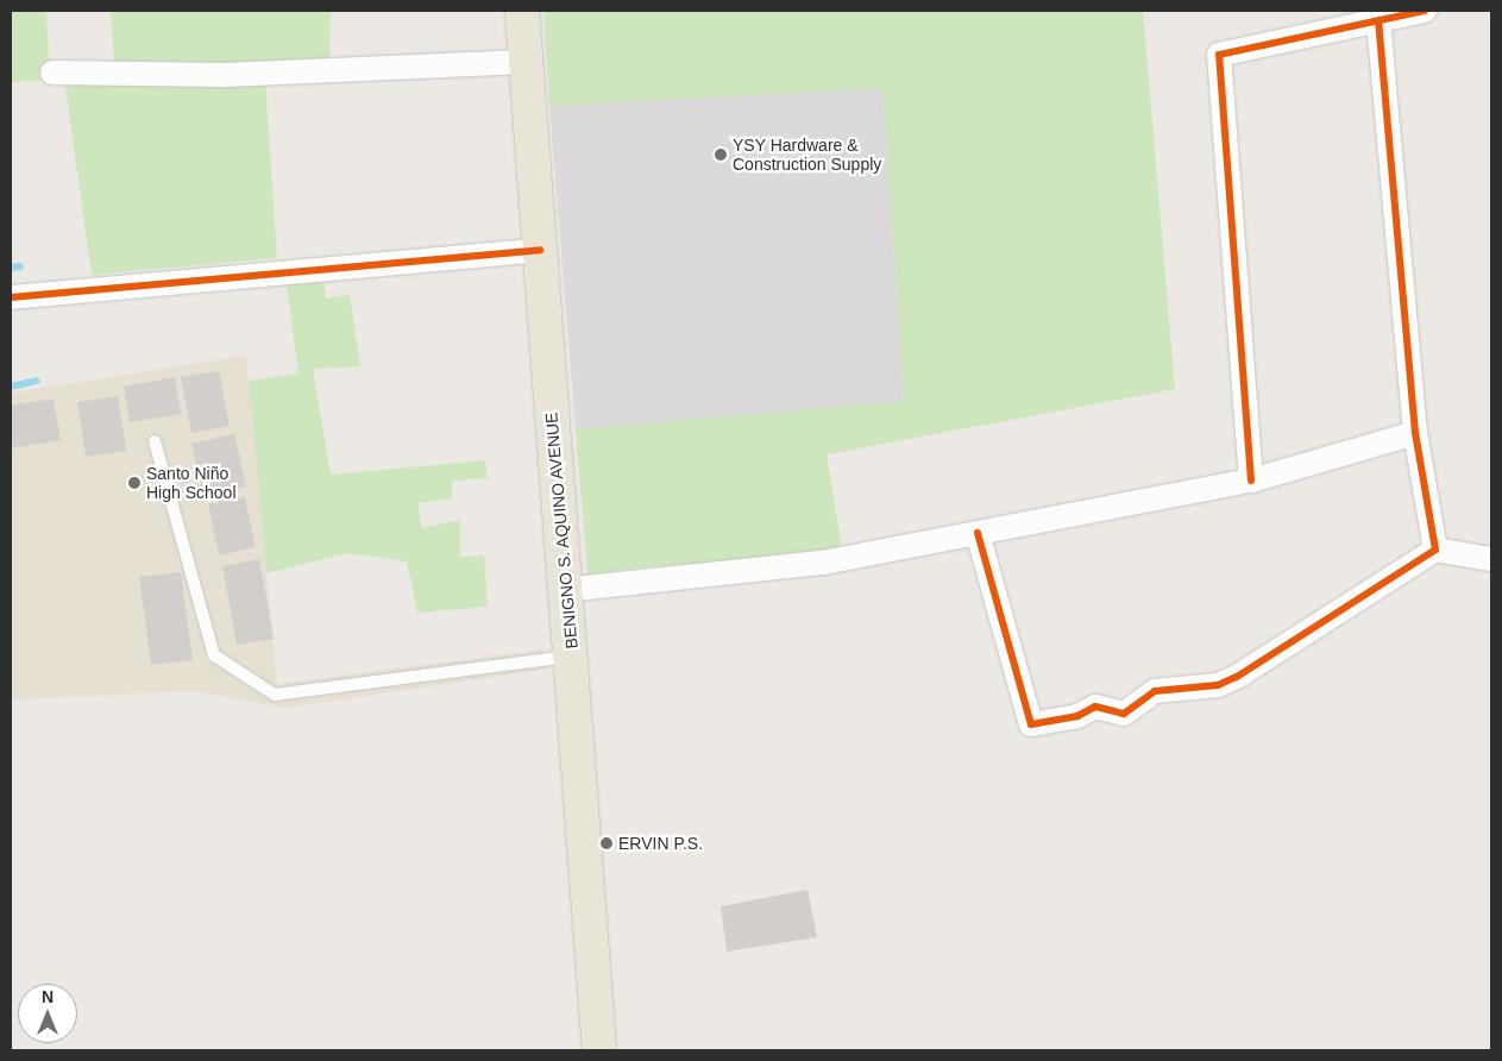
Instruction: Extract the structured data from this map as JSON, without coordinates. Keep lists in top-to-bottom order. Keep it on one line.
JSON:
{"streets":{"main road":["BENIGNO S. AQUINO AVENUE"]},"places":["YSY Hardware & Construction Supply","Santo Niño High School","ERVIN P.S."],"north":"top"}
